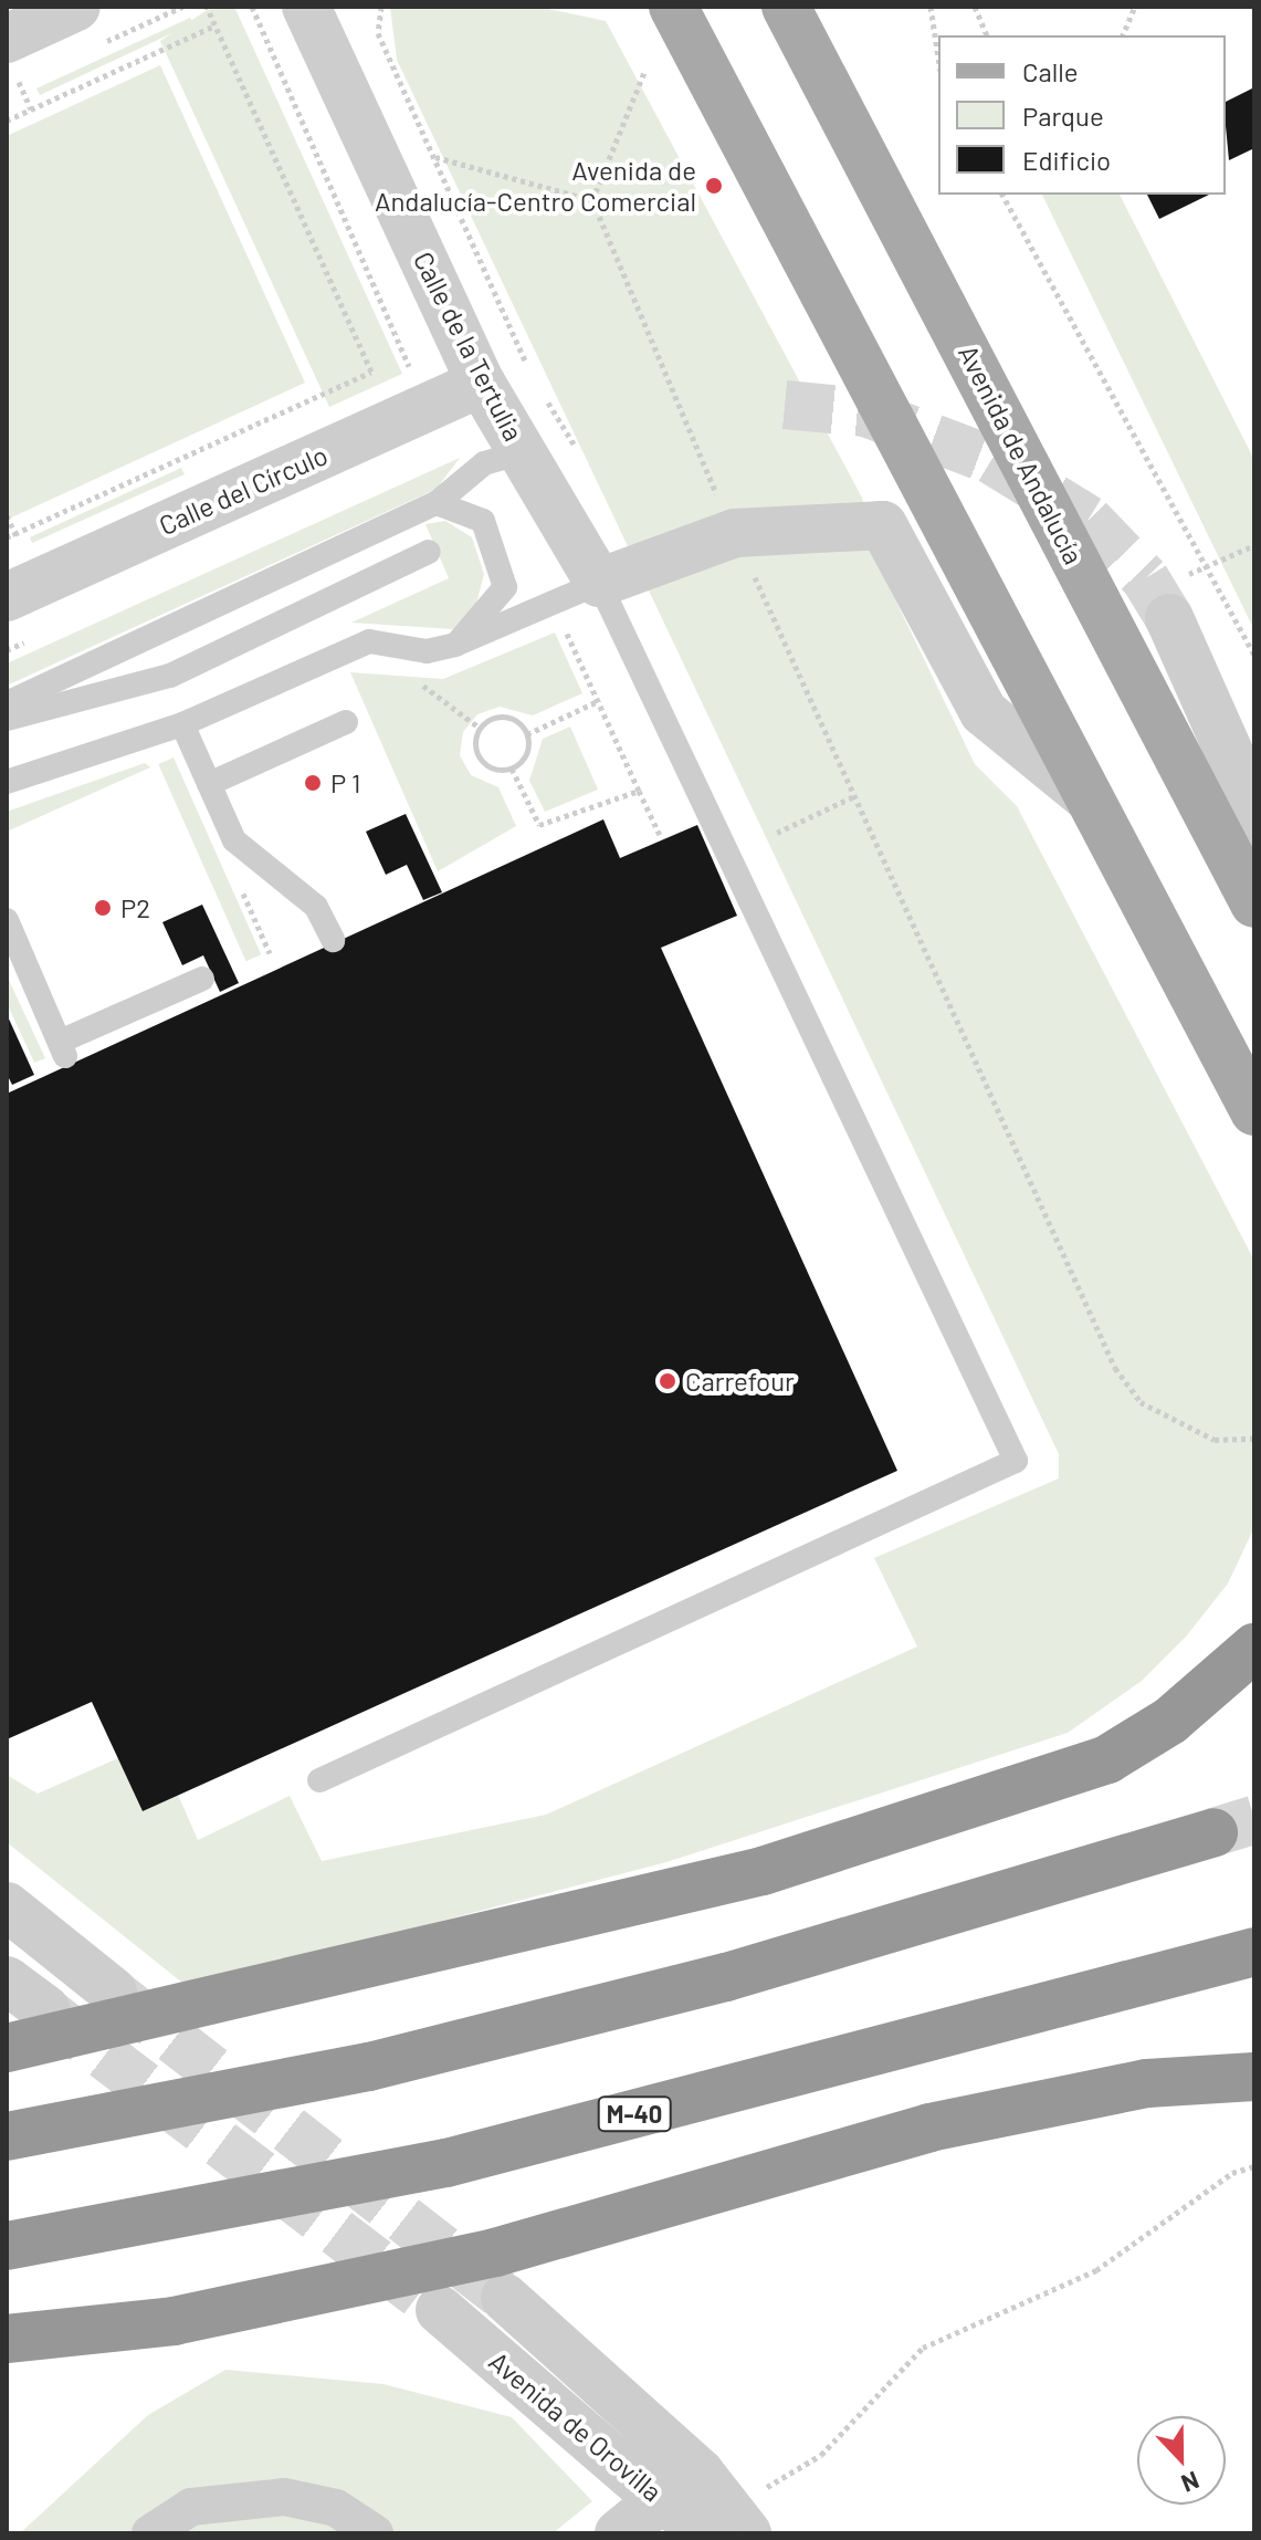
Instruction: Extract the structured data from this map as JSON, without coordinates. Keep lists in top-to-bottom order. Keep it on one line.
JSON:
{"streets":{"highway":["M-40"],"main road":["Avenida de Andalucía"],"street":["Calle de la Tertulia","Calle del Círculo","Avenida de Orovilla"]},"crossings":[["Calle de la Tertulia","Calle del Círculo"]],"places":["Avenida de Andalucía-Centro Comercial","P 1","P2","Carrefour"],"legend":["Calle","Parque","Edificio"],"north":"bottom"}
